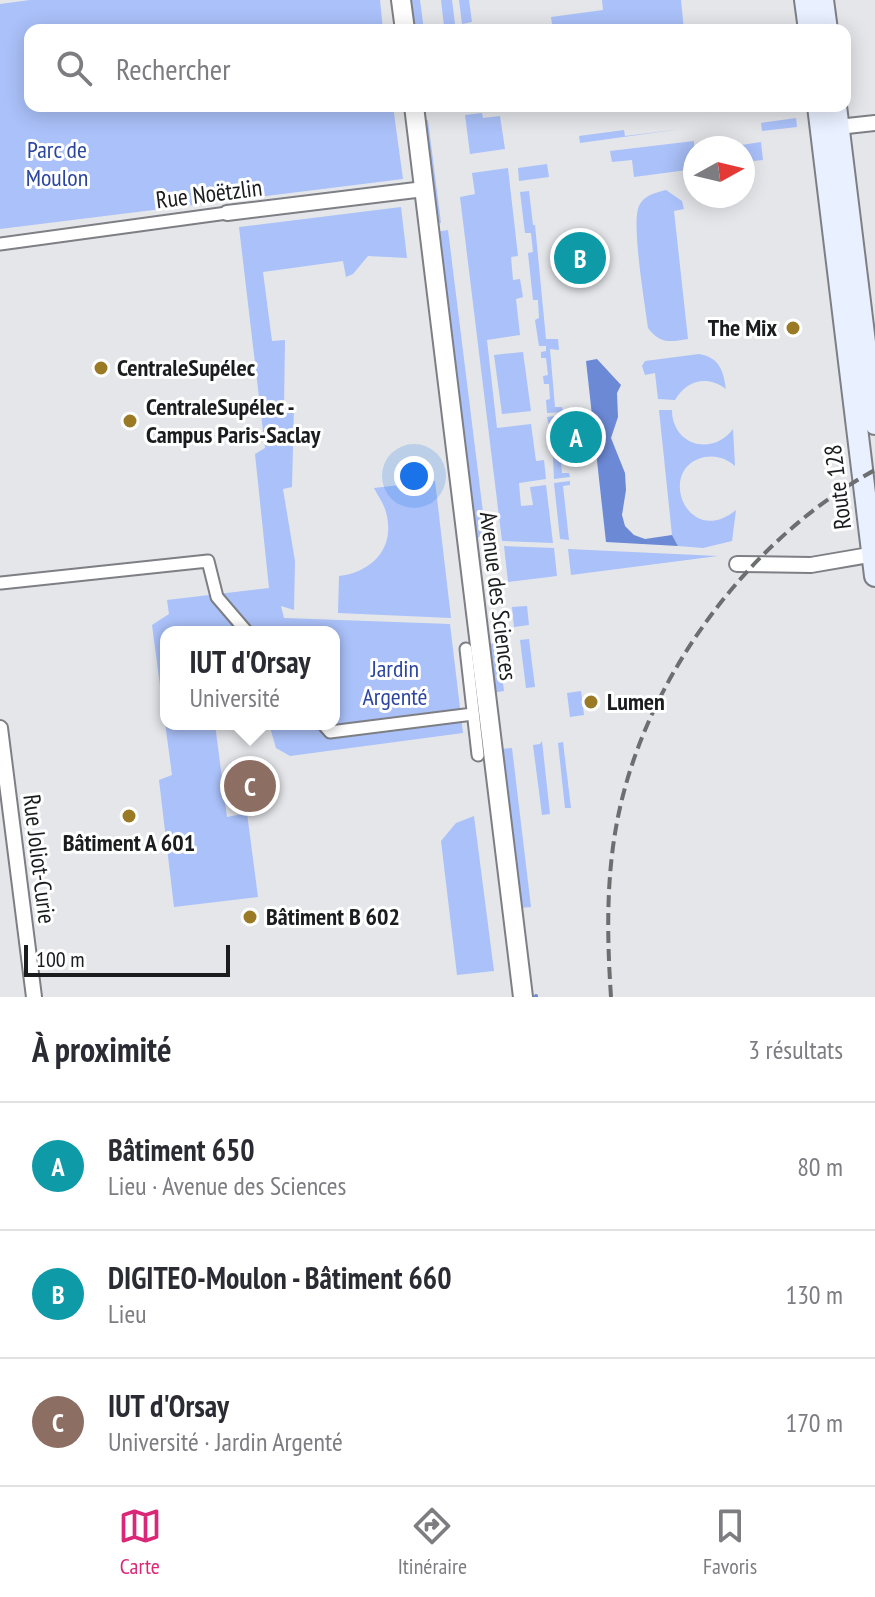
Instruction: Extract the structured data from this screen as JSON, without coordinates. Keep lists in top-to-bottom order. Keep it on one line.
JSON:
{"streets":{"main road":["Route 128"],"street":["Rue Noëtzlin","Avenue des Sciences","Rue Joliot-Curie"]},"crossings":[["Rue Noëtzlin","Avenue des Sciences"]],"parks":["Parc de Moulon","Jardin Argenté"],"places":["The Mix","CentraleSupélec","CentraleSupélec - Campus Paris-Saclay","Lumen","Bâtiment A 601","Bâtiment B 602"],"scale_bar":"100 m","north":"right","page":{"search":"Rechercher","pins":["B","A","C"],"popup":["IUT d'Orsay","Université"],"scale":"100 m","heading":["À proximité","3 résultats"],"list":[{"mark":"A","name":"Bâtiment 650","note":"Lieu · Avenue des Sciences","value":"80 m"},{"mark":"B","name":"DIGITEO-Moulon - Bâtiment 660","note":"Lieu","value":"130 m"},{"mark":"C","name":"IUT d'Orsay","note":"Université · Jardin Argenté","value":"170 m"}],"nav":["Carte","Itinéraire","Favoris"]}}
